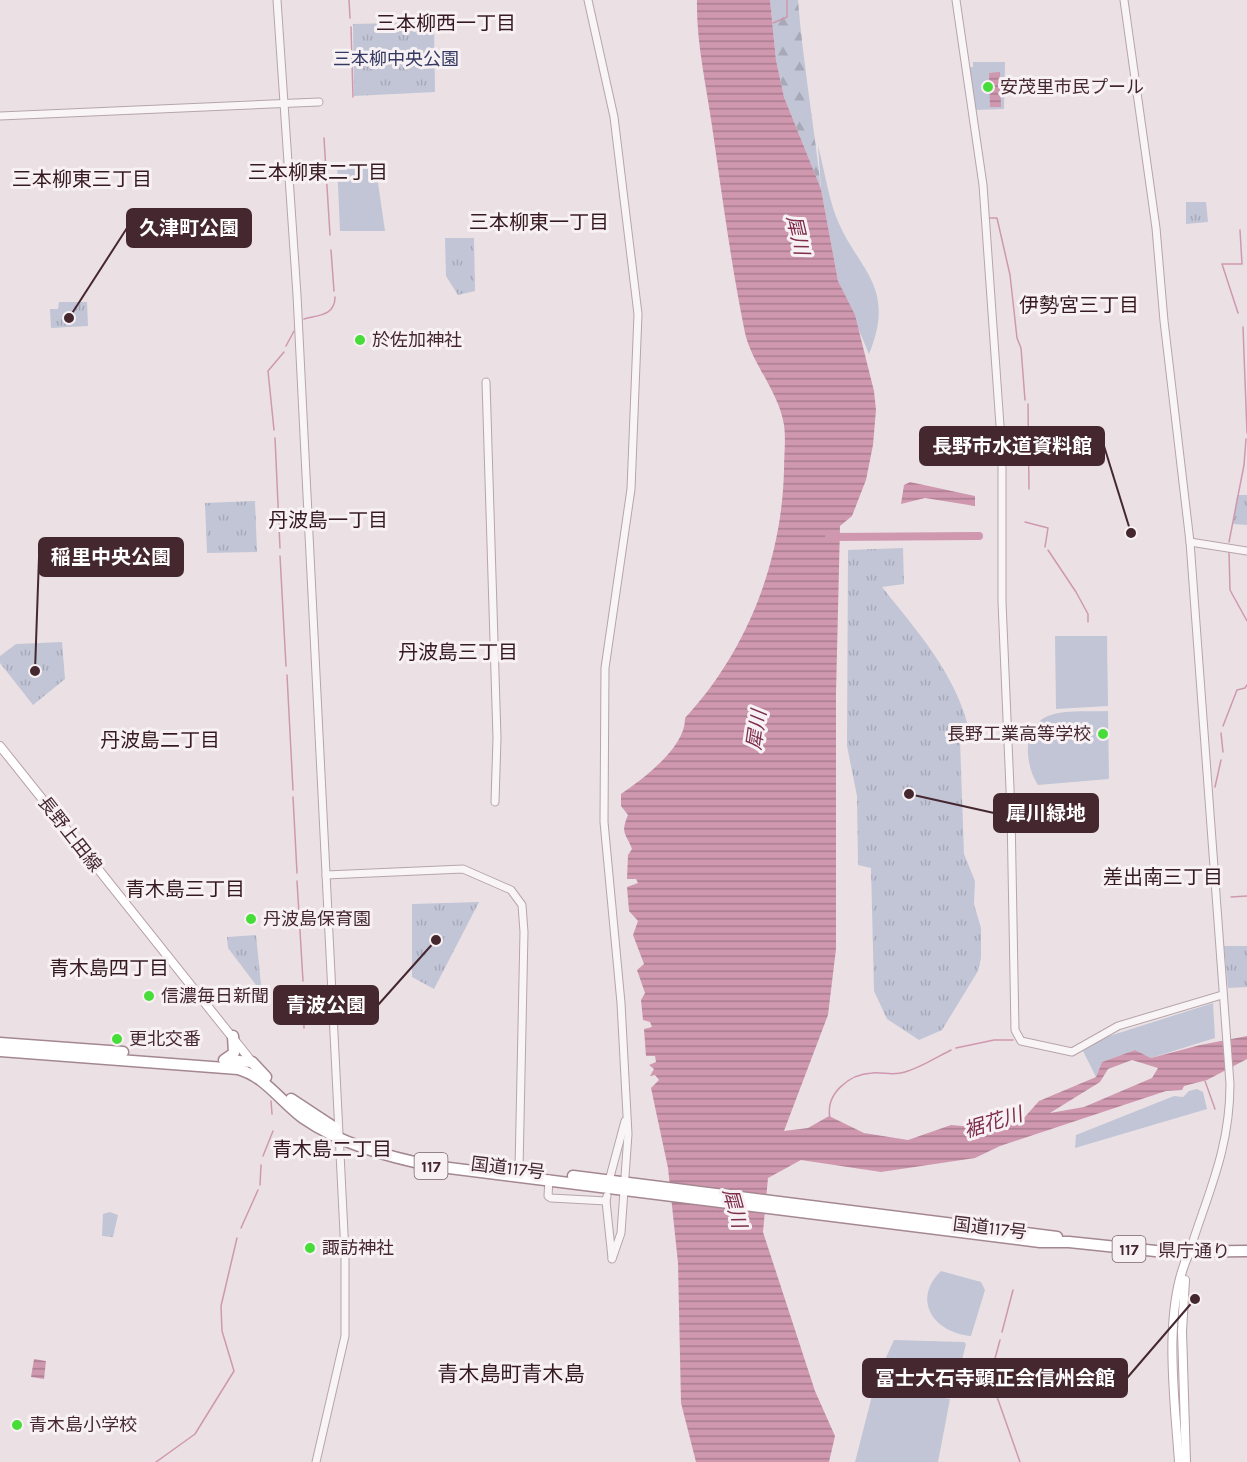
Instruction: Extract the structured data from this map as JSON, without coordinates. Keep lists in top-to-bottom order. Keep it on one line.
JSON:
{"streets":{"highway":["117","国道117号","県庁通り"],"main road":["長野上田線"]},"crossings":[["長野上田線","国道117号"],["国道117号","県庁通り"]],"districts":["三本柳西一丁目","三本柳東二丁目","三本柳東三丁目","三本柳東一丁目","伊勢宮三丁目","丹波島一丁目","丹波島三丁目","丹波島二丁目","差出南三丁目","青木島三丁目","青木島四丁目","青木島二丁目","青木島町青木島"],"water":["犀川","裾花川"],"parks":["三本柳中央公園"],"places":["安茂里市民プール","久津町公園","於佐加神社","長野市水道資料館","稲里中央公園","長野工業高等学校","犀川緑地","丹波島保育園","青波公園","信濃毎日新聞","更北交番","諏訪神社","冨士大石寺顕正会信州会館","青木島小学校"]}
